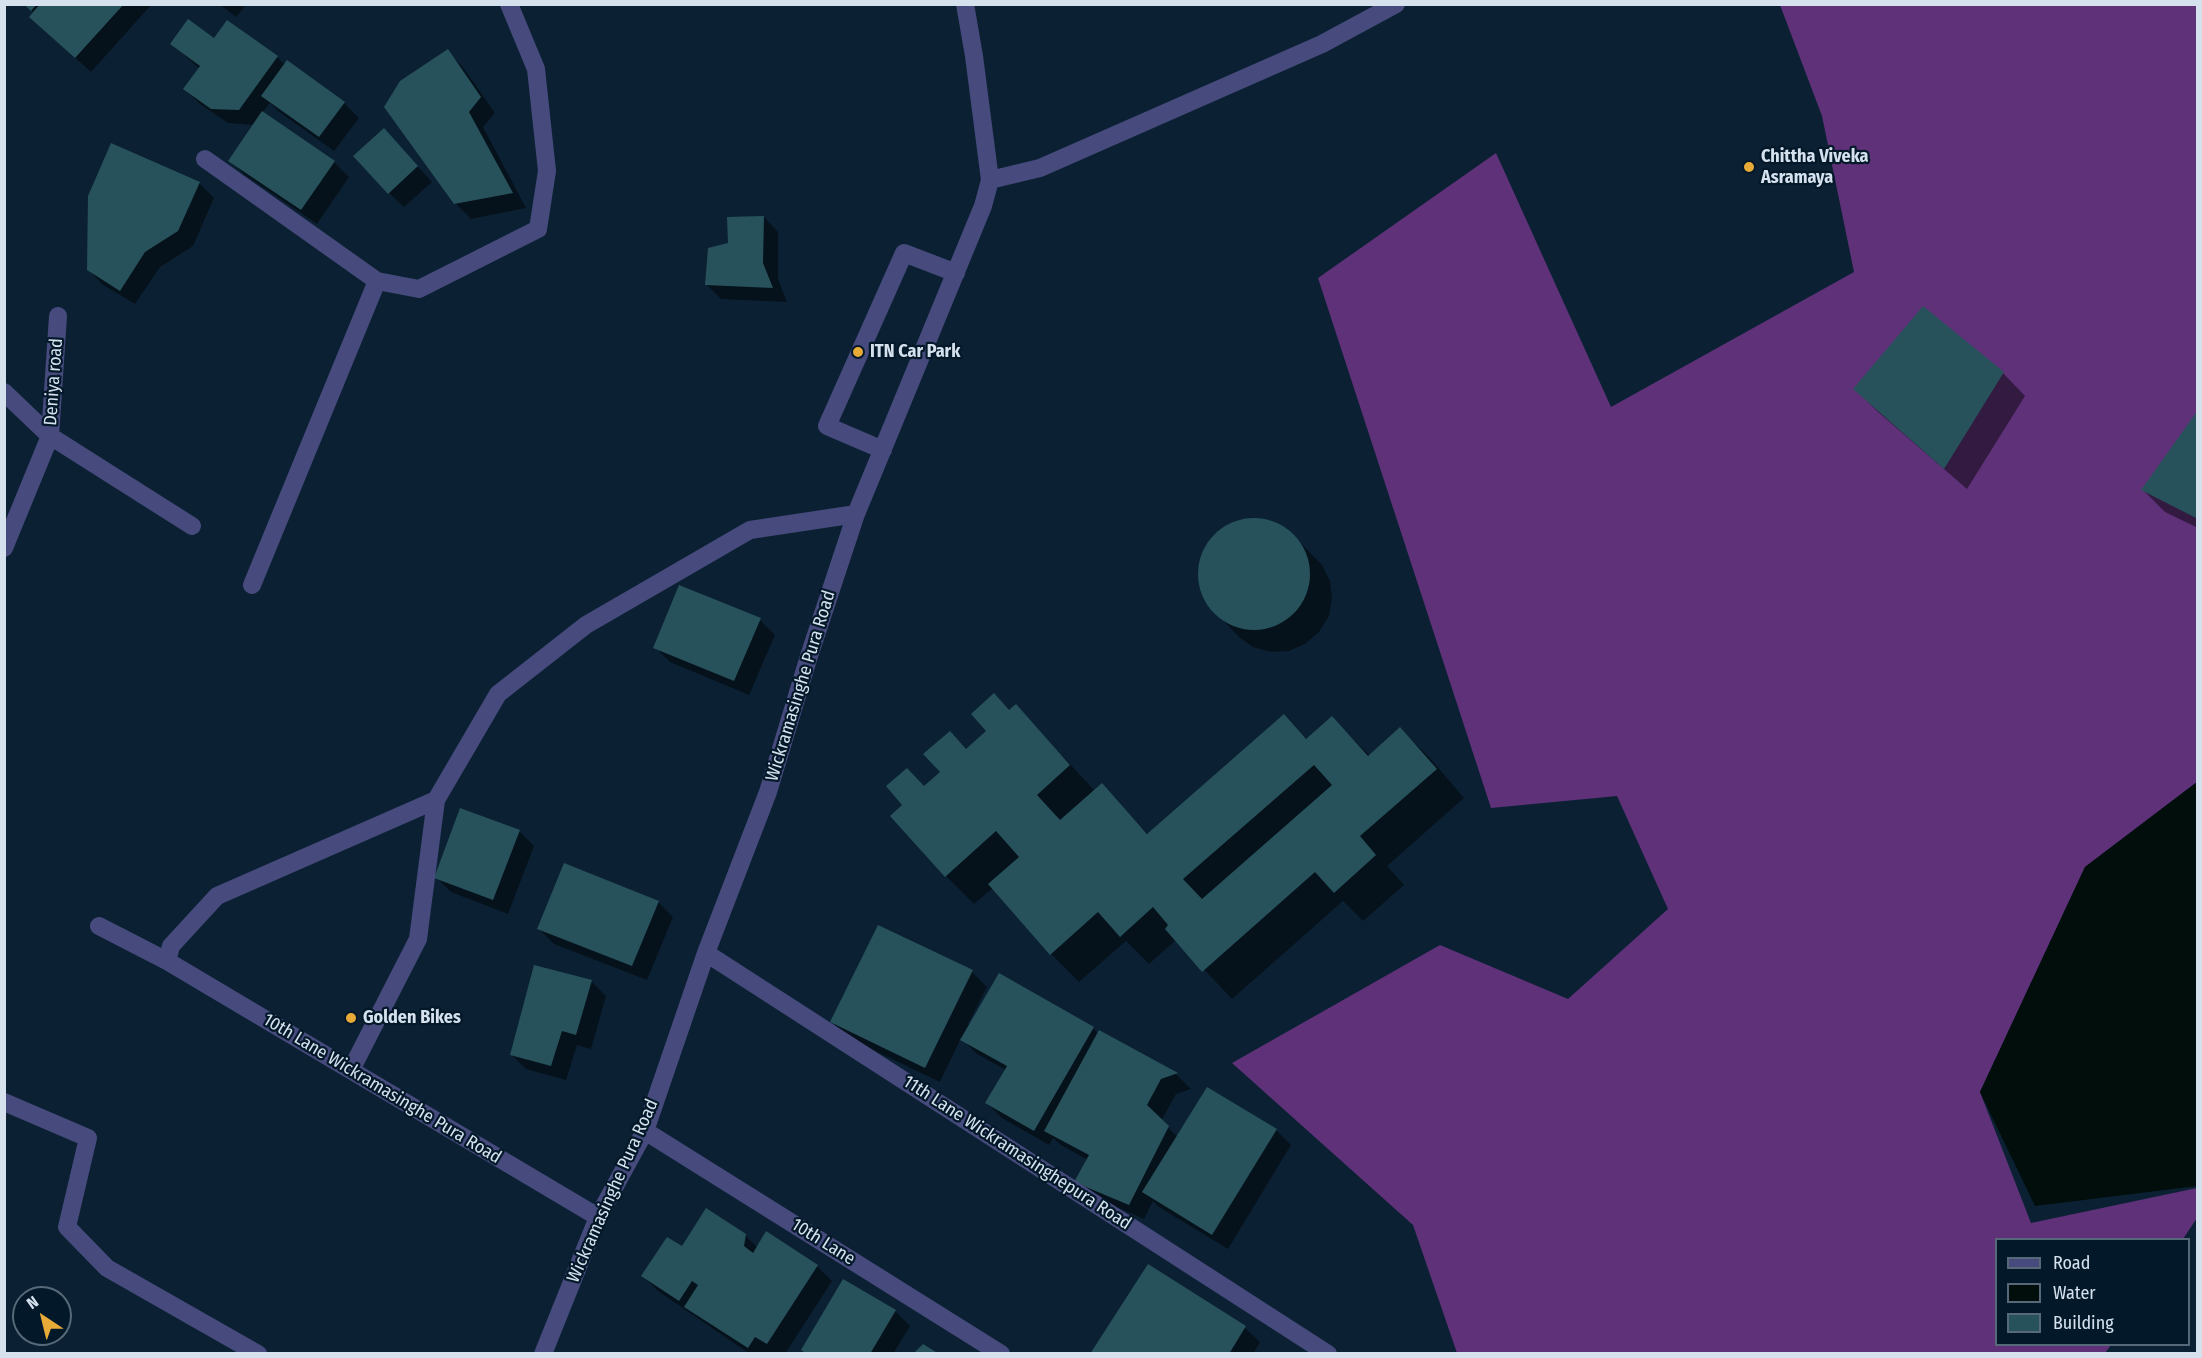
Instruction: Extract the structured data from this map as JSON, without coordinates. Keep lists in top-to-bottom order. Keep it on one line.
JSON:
{"streets":{"street":["Deniya road","Wickramasinghe Pura Road","10th Lane Wickramasinghe Pura Road","11th Lane Wickramasinghepura Road","10th Lane"]},"crossings":[["Wickramasinghe Pura Road","10th Lane Wickramasinghe Pura Road"],["Wickramasinghe Pura Road","11th Lane Wickramasinghepura Road"],["Wickramasinghe Pura Road","10th Lane"]],"places":["Chittha Viveka Asramaya","ITN Car Park","Golden Bikes"],"legend":["Road","Water","Building"],"north":"top left"}
